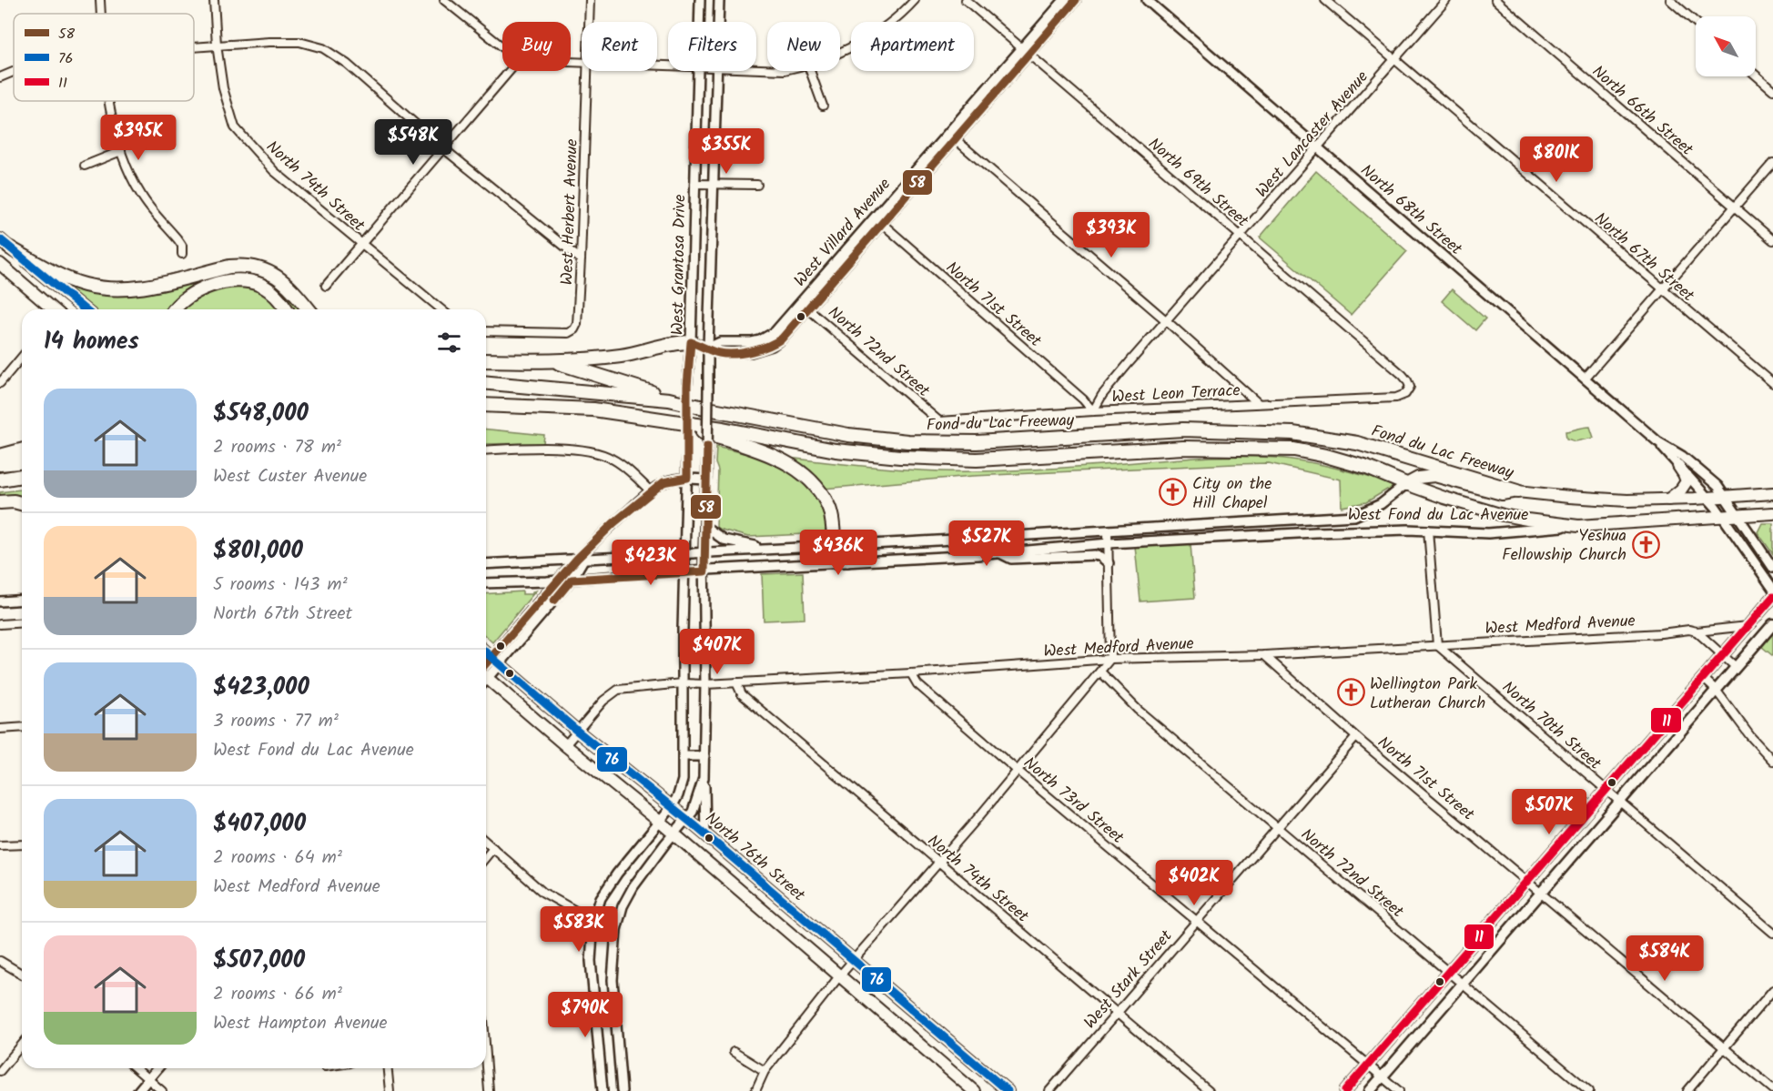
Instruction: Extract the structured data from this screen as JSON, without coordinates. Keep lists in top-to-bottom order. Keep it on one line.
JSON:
{"streets":{"highway":["Fond du Lac Freeway"],"main road":["West Fond du Lac Avenue","North 76th Street"],"street":["North 66th Street","West Lancaster Avenue","North 69th Street","North 74th Street","North 68th Street","West Herbert Avenue","West Villard Avenue","North 67th Street","West Grantosa Drive","North 71st Street","North 72nd Street","West Leon Terrace","West Medford Avenue","North 70th Street","North 73rd Street","West Stark Street"]},"crossings":[["West Lancaster Avenue","North 69th Street"],["West Lancaster Avenue","North 68th Street"],["West Lancaster Avenue","North 67th Street"],["West Lancaster Avenue","North 71st Street"],["West Lancaster Avenue","West Leon Terrace"],["North 69th Street","West Villard Avenue"],["North 69th Street","West Leon Terrace"],["North 74th Street","West Medford Avenue"],["North 74th Street","West Stark Street"],["North 68th Street","West Fond du Lac Avenue"],["West Villard Avenue","West Grantosa Drive"],["West Villard Avenue","North 71st Street"],["West Villard Avenue","North 72nd Street"],["West Grantosa Drive","West Fond du Lac Avenue"],["West Grantosa Drive","West Medford Avenue"],["West Grantosa Drive","North 76th Street"],["North 71st Street","West Leon Terrace"],["North 71st Street","West Medford Avenue"],["North 71st Street","West Stark Street"],["North 72nd Street","West Leon Terrace"],["North 72nd Street","West Stark Street"],["Fond du Lac Freeway","West Fond du Lac Avenue"],["West Medford Avenue","North 70th Street"],["West Medford Avenue","North 73rd Street"],["West Medford Avenue","North 76th Street"],["North 73rd Street","West Stark Street"]],"places":{"church":["City on the Hill Chapel","Yeshua Fellowship Church","Wellington Park Lutheran Church"]},"lines":["transit line 58","transit line 76","transit line 11"],"legend":["58","76","11"],"north":"top left","page":{"chip":["Buy","Rent","Filters","New","Apartment"],"price":["$395K","$548K","$355K","$801K","$393K","$527K","$436K","$423K","$407K","$507K","$402K","$583K","$584K","$790K"],"heading":"14 homes","list":[{"name":"$548,000","note":"2 rooms · 78 m² · West Custer Avenue"},{"name":"$801,000","note":"5 rooms · 143 m² · North 67th Street"},{"name":"$423,000","note":"3 rooms · 77 m² · West Fond du Lac Avenue"},{"name":"$407,000","note":"2 rooms · 64 m² · West Medford Avenue"},{"name":"$507,000","note":"2 rooms · 66 m² · West Hampton Avenue"}]}}
